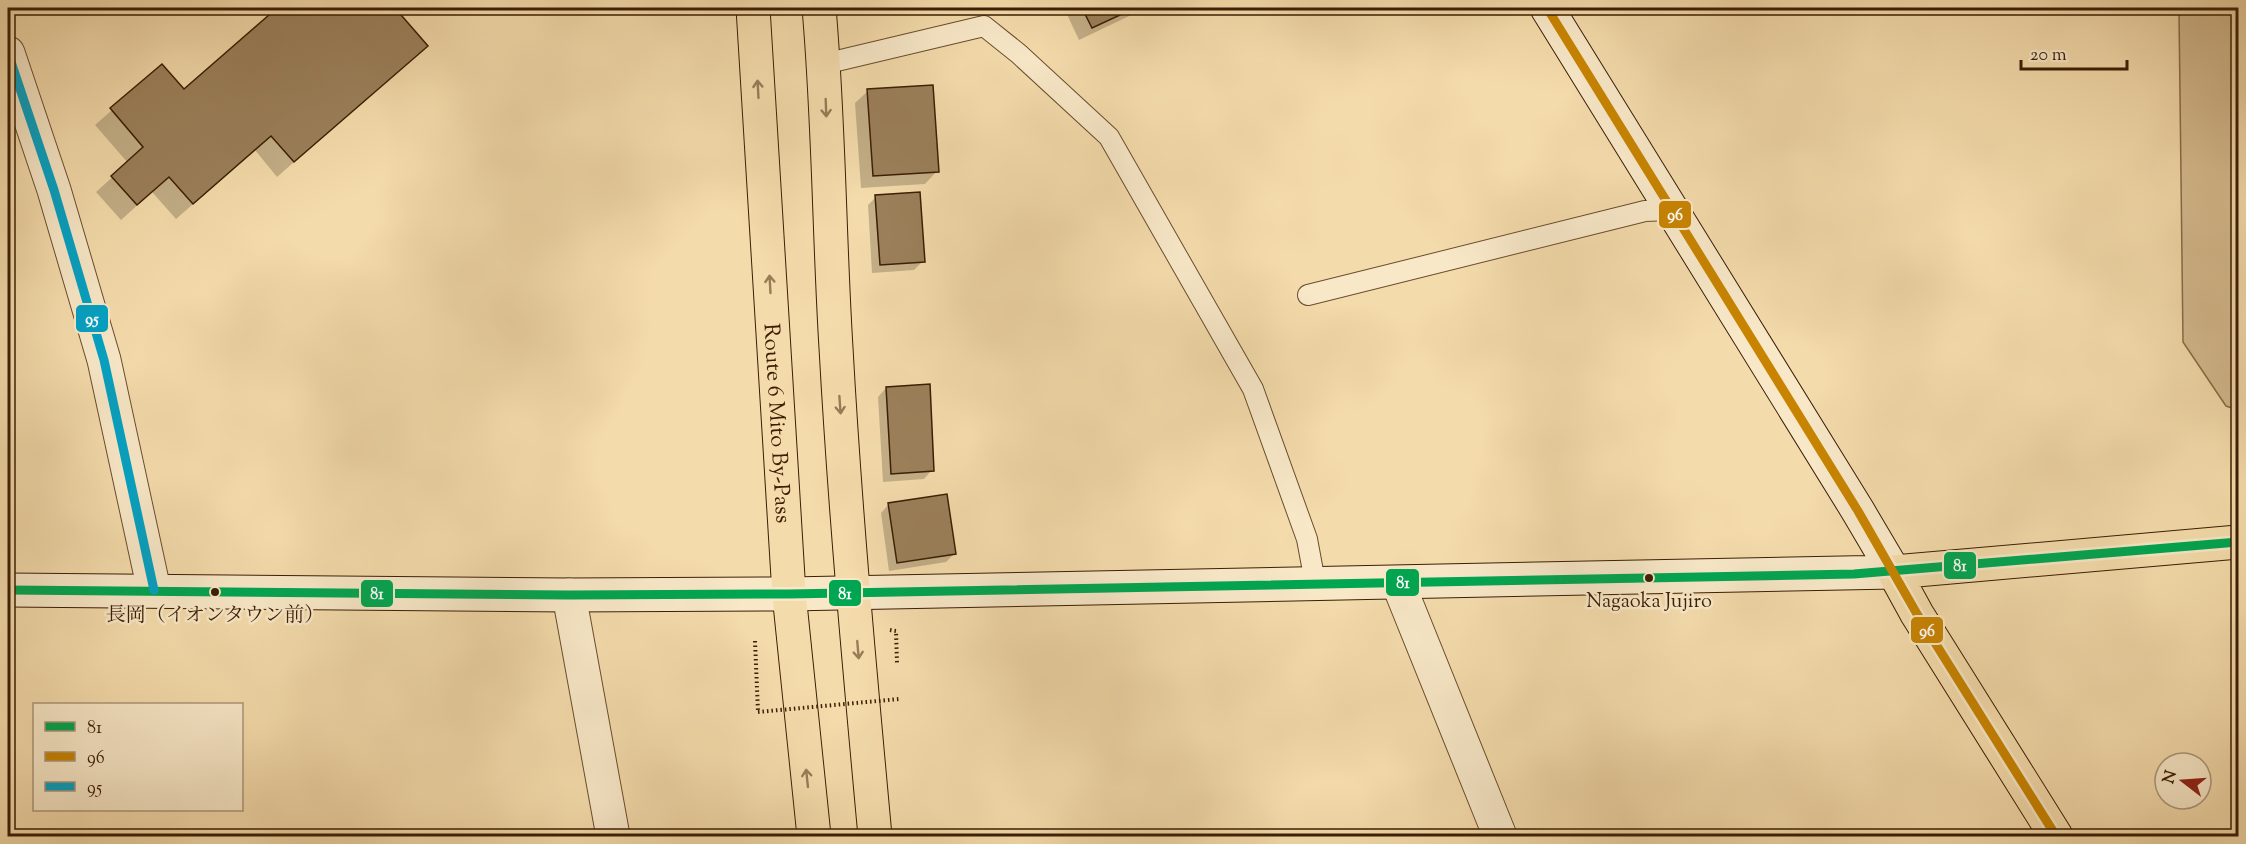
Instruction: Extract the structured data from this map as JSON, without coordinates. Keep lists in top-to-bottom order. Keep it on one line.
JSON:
{"streets":{"main road":["Route 6 Mito By-Pass"]},"places":["Nagaoka Jujiro","長岡（イオンタウン前）"],"lines":["transit line 96","transit line 95","transit line 81"],"legend":["81","96","95"],"scale_bar":"20 m","north":"left"}
